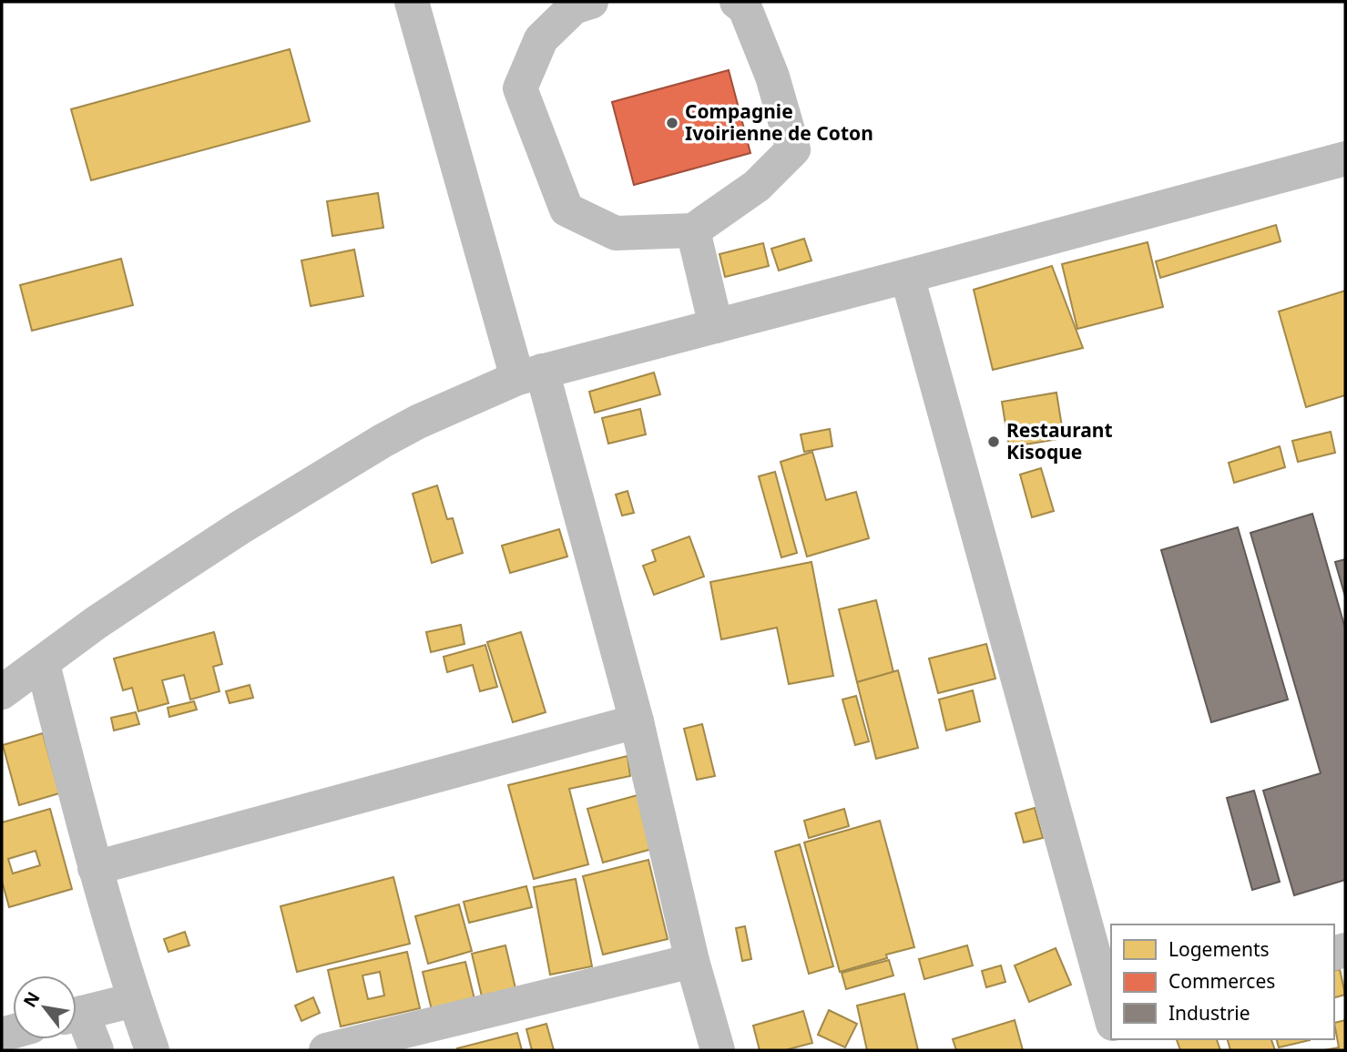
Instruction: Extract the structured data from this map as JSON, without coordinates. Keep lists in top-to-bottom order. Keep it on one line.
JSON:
{"places":["Compagnie Ivoirienne de Coton","Restaurant Kisoque"],"legend":["Logements","Commerces","Industrie"],"north":"top left"}
